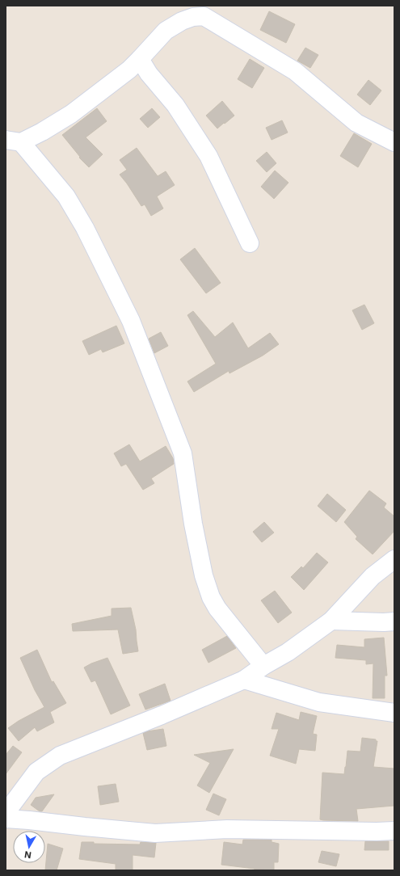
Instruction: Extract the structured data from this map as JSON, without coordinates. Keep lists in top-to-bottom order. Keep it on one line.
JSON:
{"north":"bottom"}
